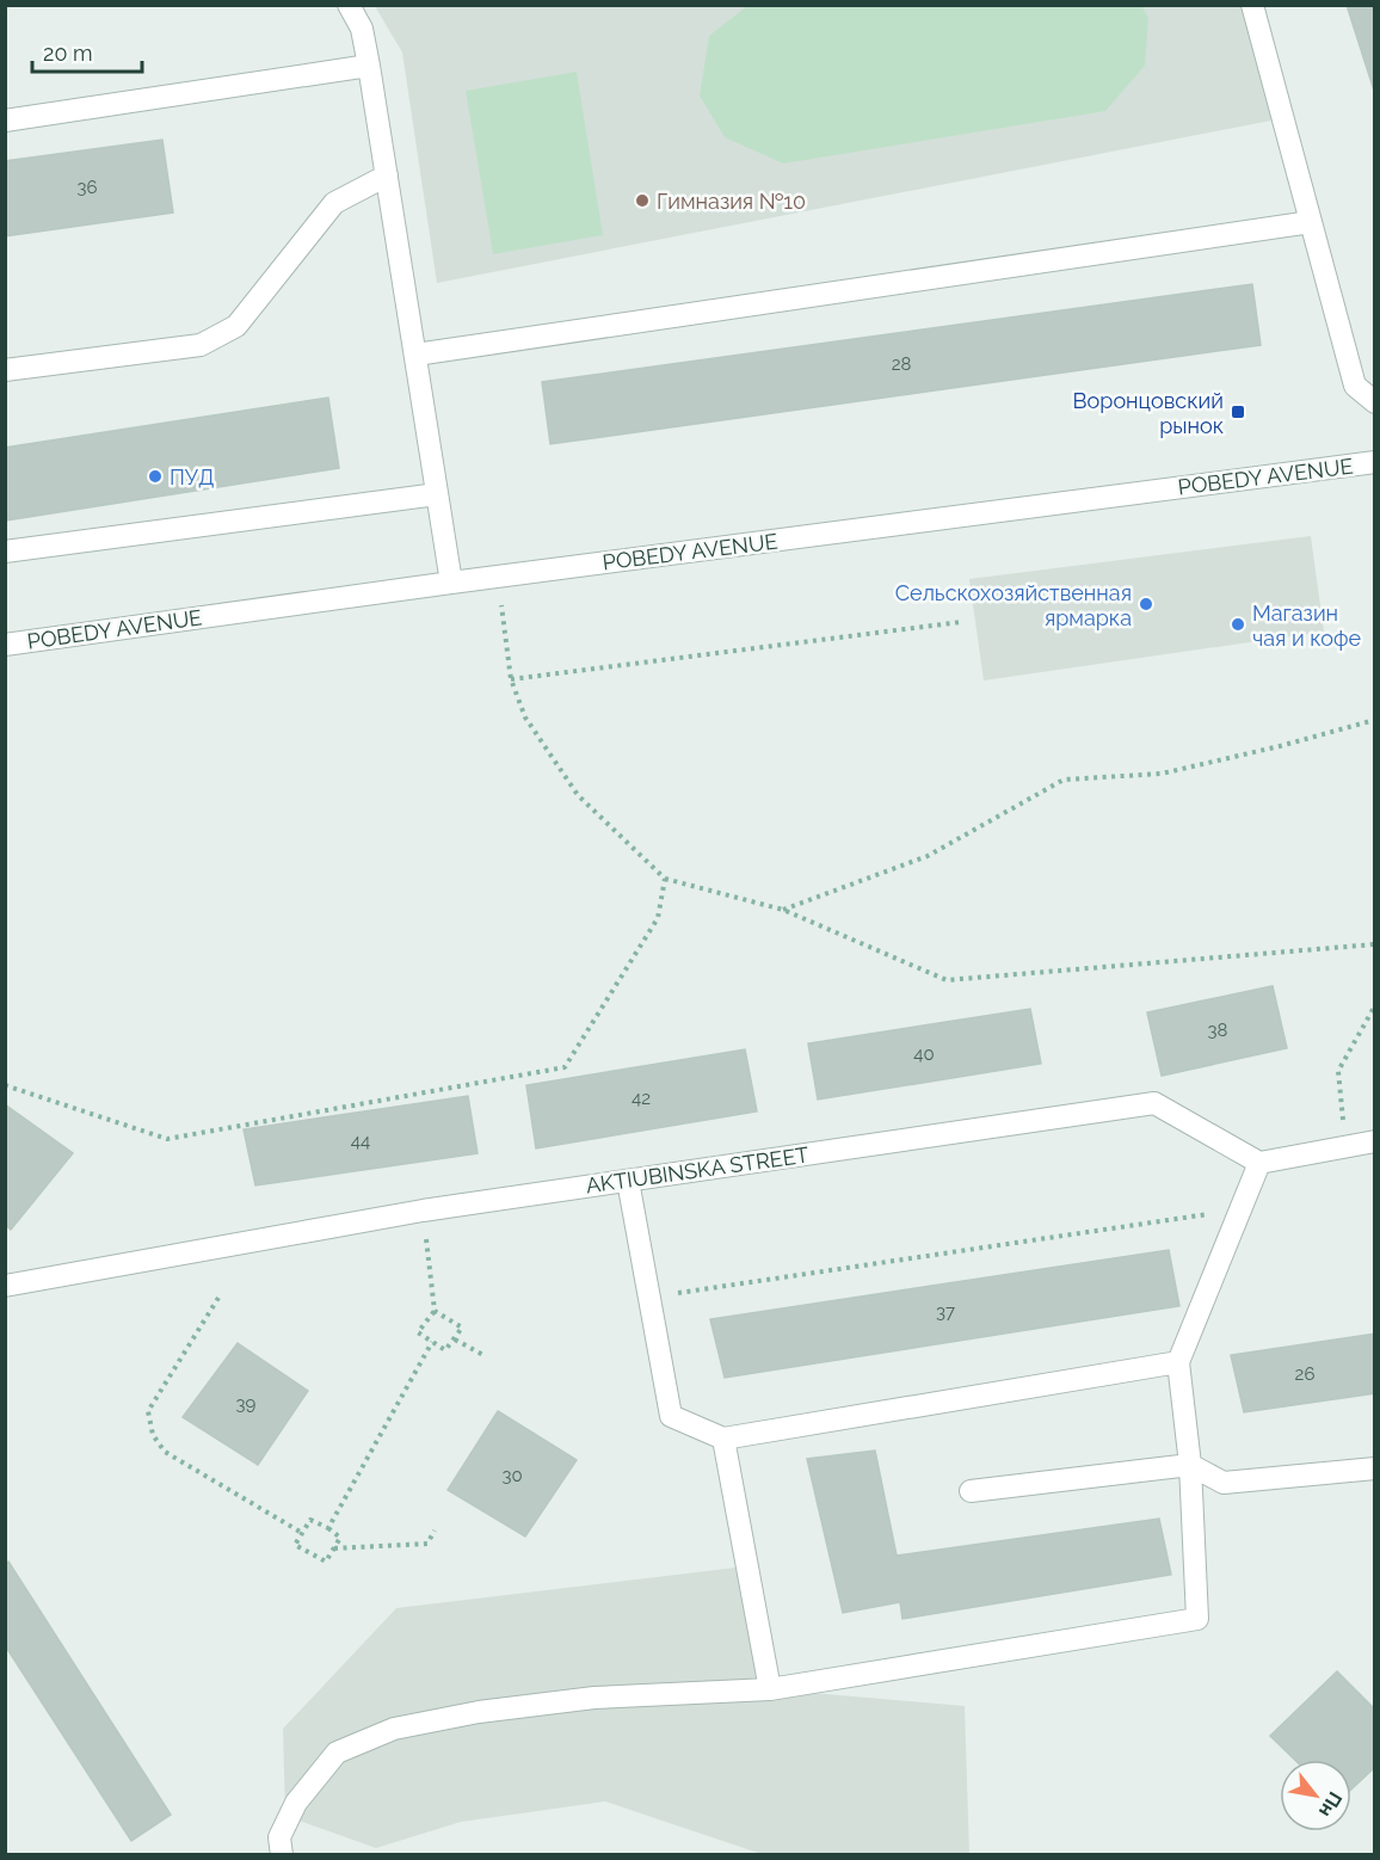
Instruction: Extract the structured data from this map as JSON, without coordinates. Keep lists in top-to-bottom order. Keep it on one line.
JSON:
{"streets":{"street":["POBEDY AVENUE","AKTIUBINSKA STREET"]},"places":{"other":["Гимназия №10","ПУД","Сельскохозяйственная ярмарка","Магазин чая и кофе"],"transit":["Воронцовский рынок"]},"house_numbers":["36","28","38","40","42","44","37","26","39","30"],"scale_bar":"20 m","north":"bottom right"}
